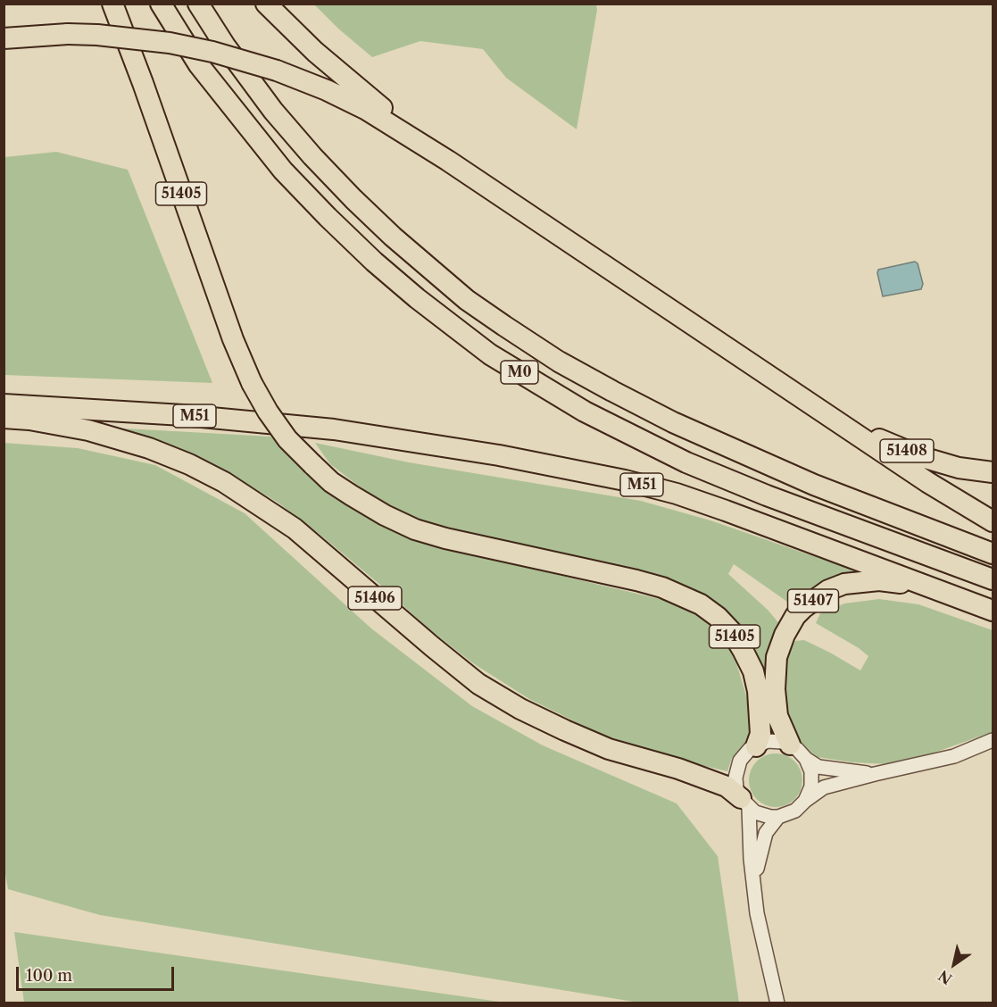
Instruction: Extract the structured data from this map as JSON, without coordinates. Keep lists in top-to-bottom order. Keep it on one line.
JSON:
{"streets":{"highway":["51405","M0","M51","51408","51406","51407"]},"crossings":[["51405","51406"],["51405","51407"],["M51","51407"],["51406","51407"]],"scale_bar":"100 m","north":"bottom left"}
